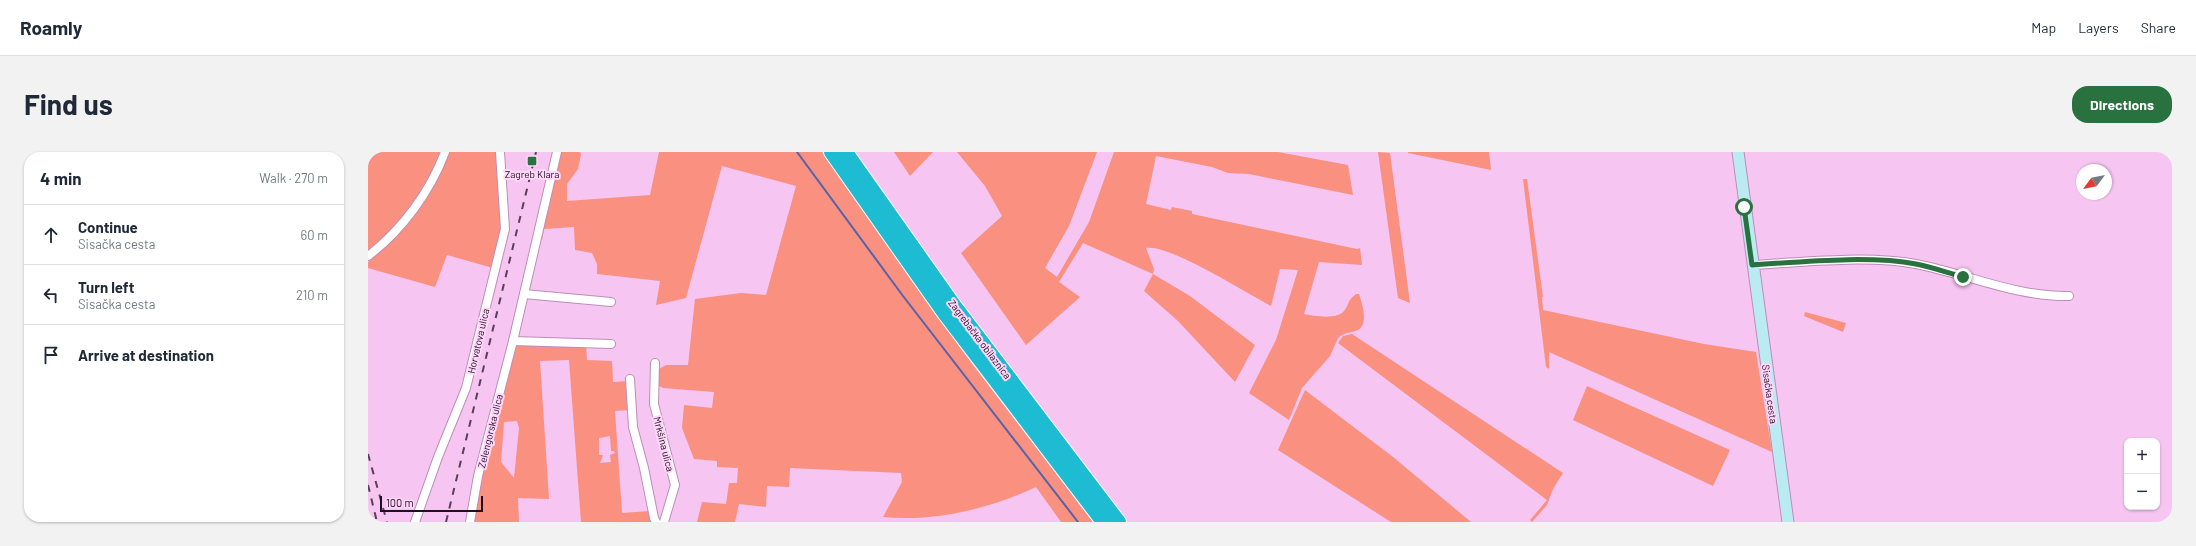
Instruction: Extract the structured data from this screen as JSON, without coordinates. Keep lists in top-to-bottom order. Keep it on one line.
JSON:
{"streets":{"highway":["Zagrebačka obilaznica"],"main road":["Sisačka cesta"],"street":["Horvatova ulica","Zelengorska ulica","Mrkšina ulica"]},"places":{"transit":["Zagreb Klara"]},"scale_bar":"100 m","north":"bottom left","page":{"header":"Roamly","nav":["Map","Layers","Share"],"buttons":"Directions","title":"Find us","heading":["4 min","Walk · 270 m"],"list":[["Continue","Sisačka cesta","60 m"],["Turn left","Sisačka cesta","210 m"],"Arrive at destination"],"map_buttons":["+","−"],"scale":"100 m"}}
